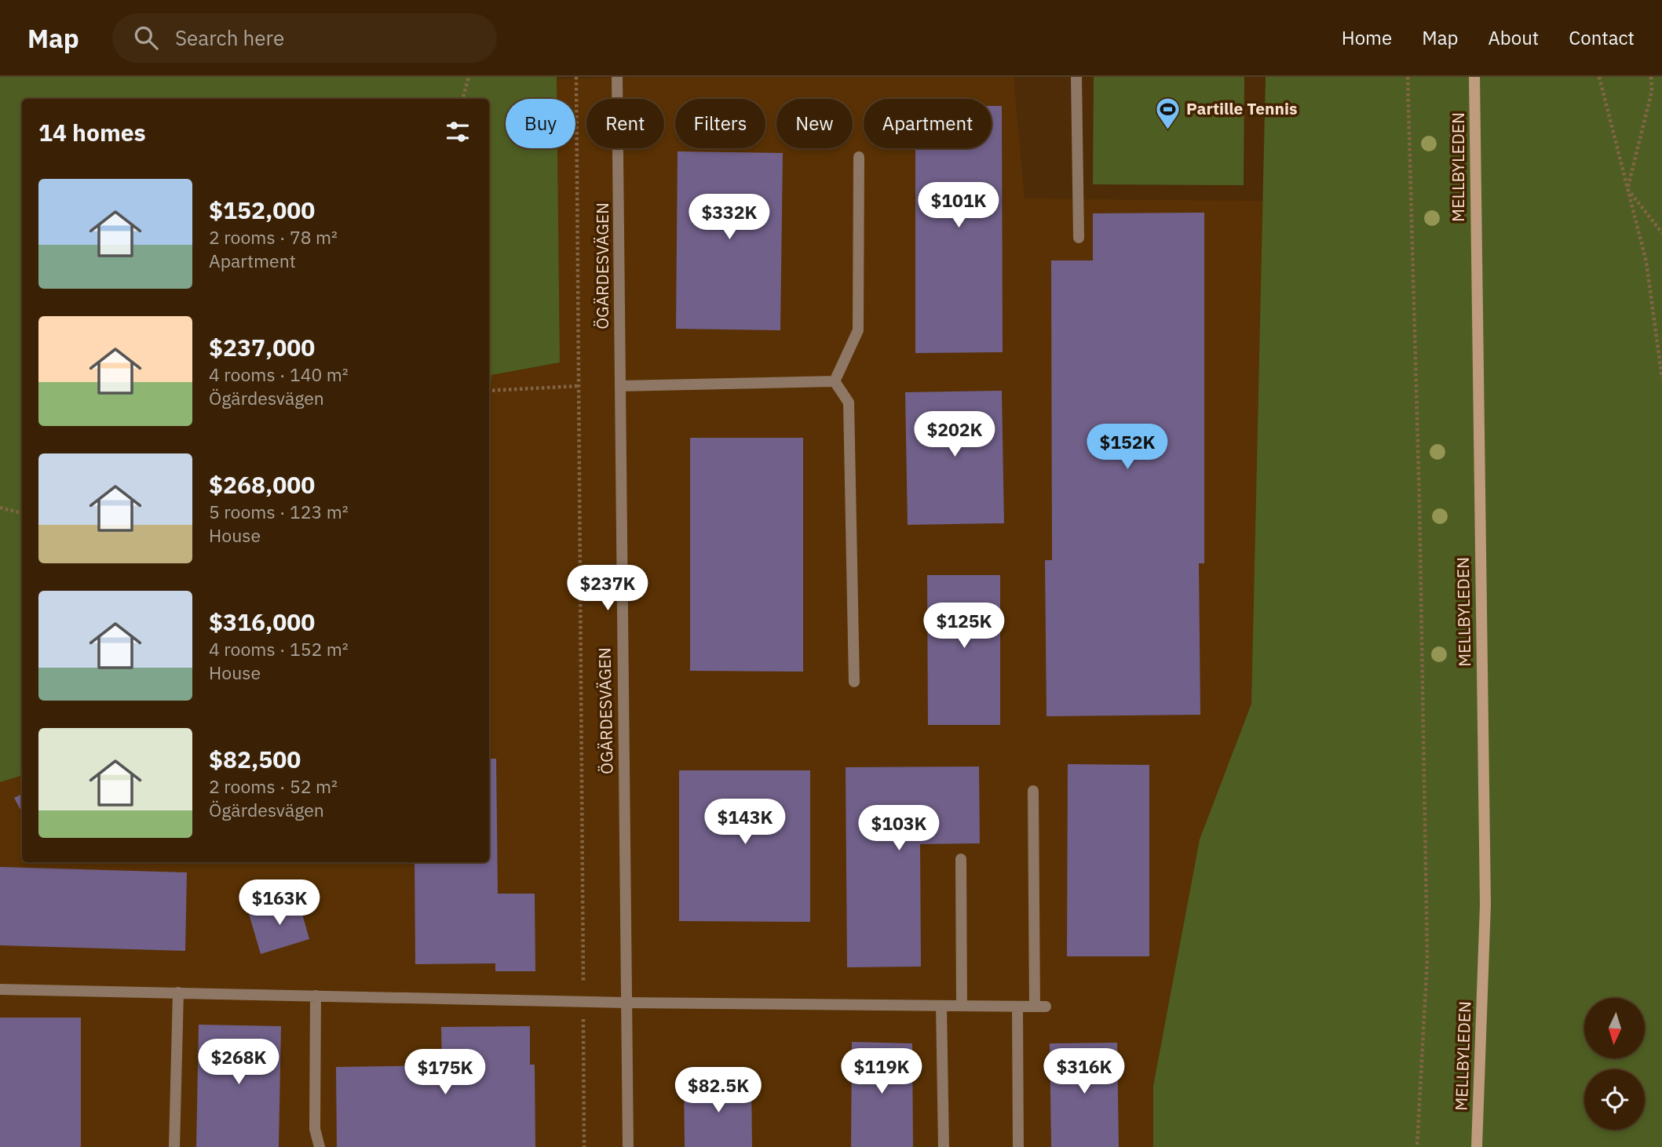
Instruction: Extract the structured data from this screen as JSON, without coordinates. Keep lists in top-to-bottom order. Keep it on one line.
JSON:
{"streets":{"main road":["MELLBYLEDEN"],"street":["ÖGÄRDESVÄGEN"]},"places":{"sports":["Partille Tennis"]},"north":"bottom","page":{"header":"Map","search":"Search here","nav":["Home","Map","About","Contact"],"chip":["Buy","Rent","Filters","New","Apartment"],"heading":"14 homes","list":[{"name":"$152,000","note":"2 rooms · 78 m² · Apartment"},{"name":"$237,000","note":"4 rooms · 140 m² · Ögärdesvägen"},{"name":"$268,000","note":"5 rooms · 123 m² · House"},{"name":"$316,000","note":"4 rooms · 152 m² · House"},{"name":"$82,500","note":"2 rooms · 52 m² · Ögärdesvägen"}],"price":["$101K","$332K","$202K","$152K","$237K","$125K","$143K","$103K","$163K","$268K","$119K","$316K","$175K","$82.5K"]}}
